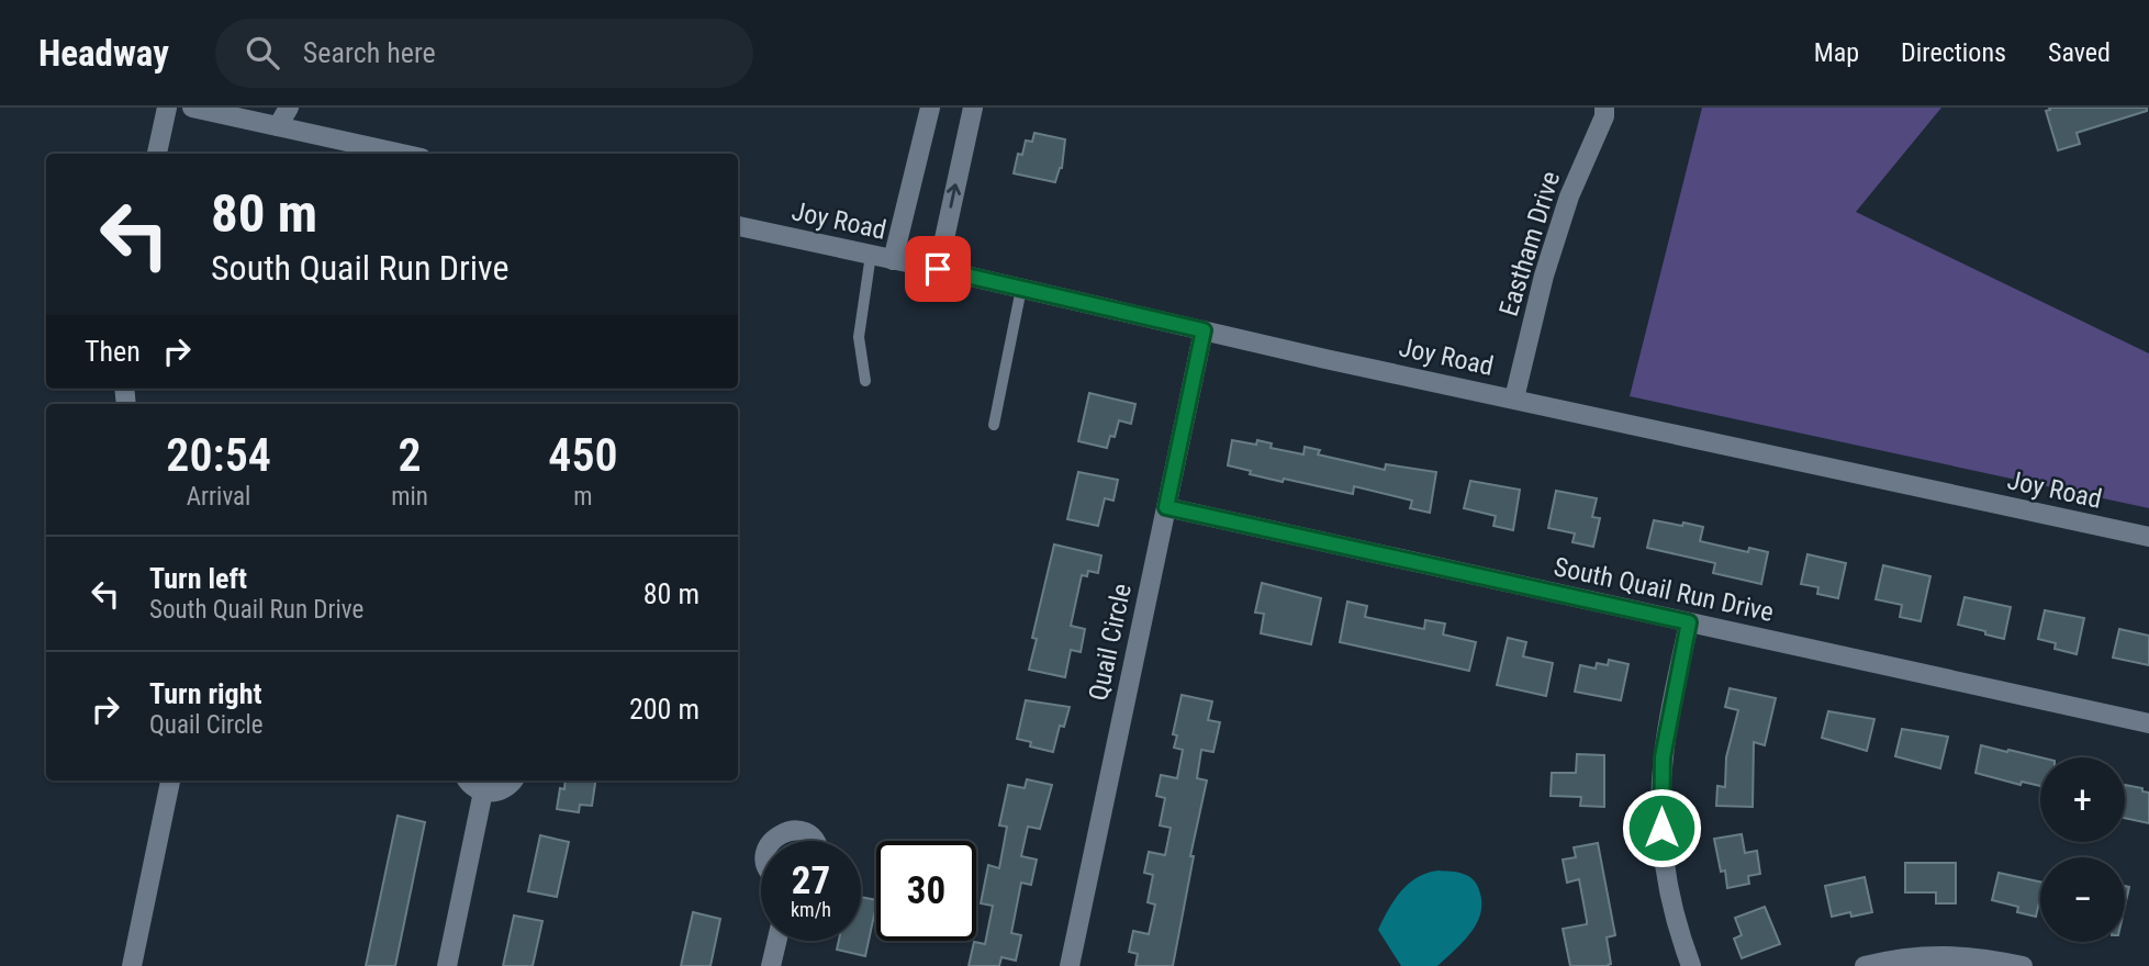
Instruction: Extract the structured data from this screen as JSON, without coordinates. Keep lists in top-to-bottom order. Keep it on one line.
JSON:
{"streets":{"street":["Joy Road","Eastham Drive","South Quail Run Drive","Quail Circle"]},"crossings":[["Joy Road","Eastham Drive"],["Joy Road","Quail Circle"],["South Quail Run Drive","Quail Circle"]],"page":{"header":"Headway","search":"Search here","nav":["Map","Directions","Saved"],"turn":["80 m","South Quail Run Drive"],"then":"Then","eta":["20:54","Arrival","2","min","450","m"],"list":[{"name":"Turn left","note":"South Quail Run Drive","value":"80 m"},{"name":"Turn right","note":"Quail Circle","value":"200 m"}],"map_buttons":["+","−"],"speed":"27 km/h","limit":"30"}}
